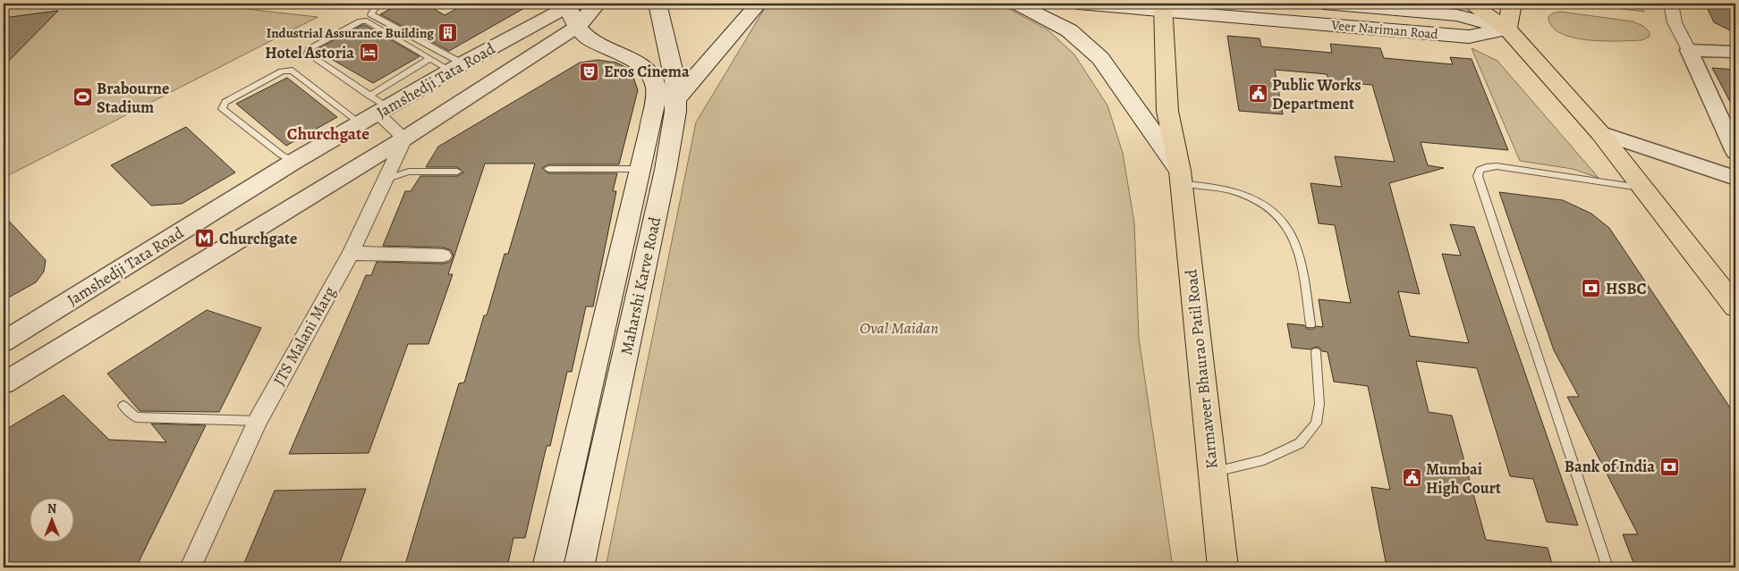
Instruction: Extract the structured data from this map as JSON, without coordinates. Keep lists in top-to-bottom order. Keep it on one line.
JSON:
{"streets":{"main road":["Veer Nariman Road","Maharshi Karve Road","Karmaveer Bhaurao Patil Road"],"street":["Jamshedji Tata Road","JTS Malani Marg"]},"crossings":[["Veer Nariman Road","Karmaveer Bhaurao Patil Road"]],"districts":["Churchgate"],"parks":["Oval Maidan"],"places":{"building":["Industrial Assurance Building"],"hotel":["Hotel Astoria"],"theatre":["Eros Cinema"],"public building":["Public Works Department","Mumbai High Court"],"sports":["Brabourne Stadium"],"metro station":["Churchgate"],"bank":["HSBC","Bank of India"]},"north":"top"}
